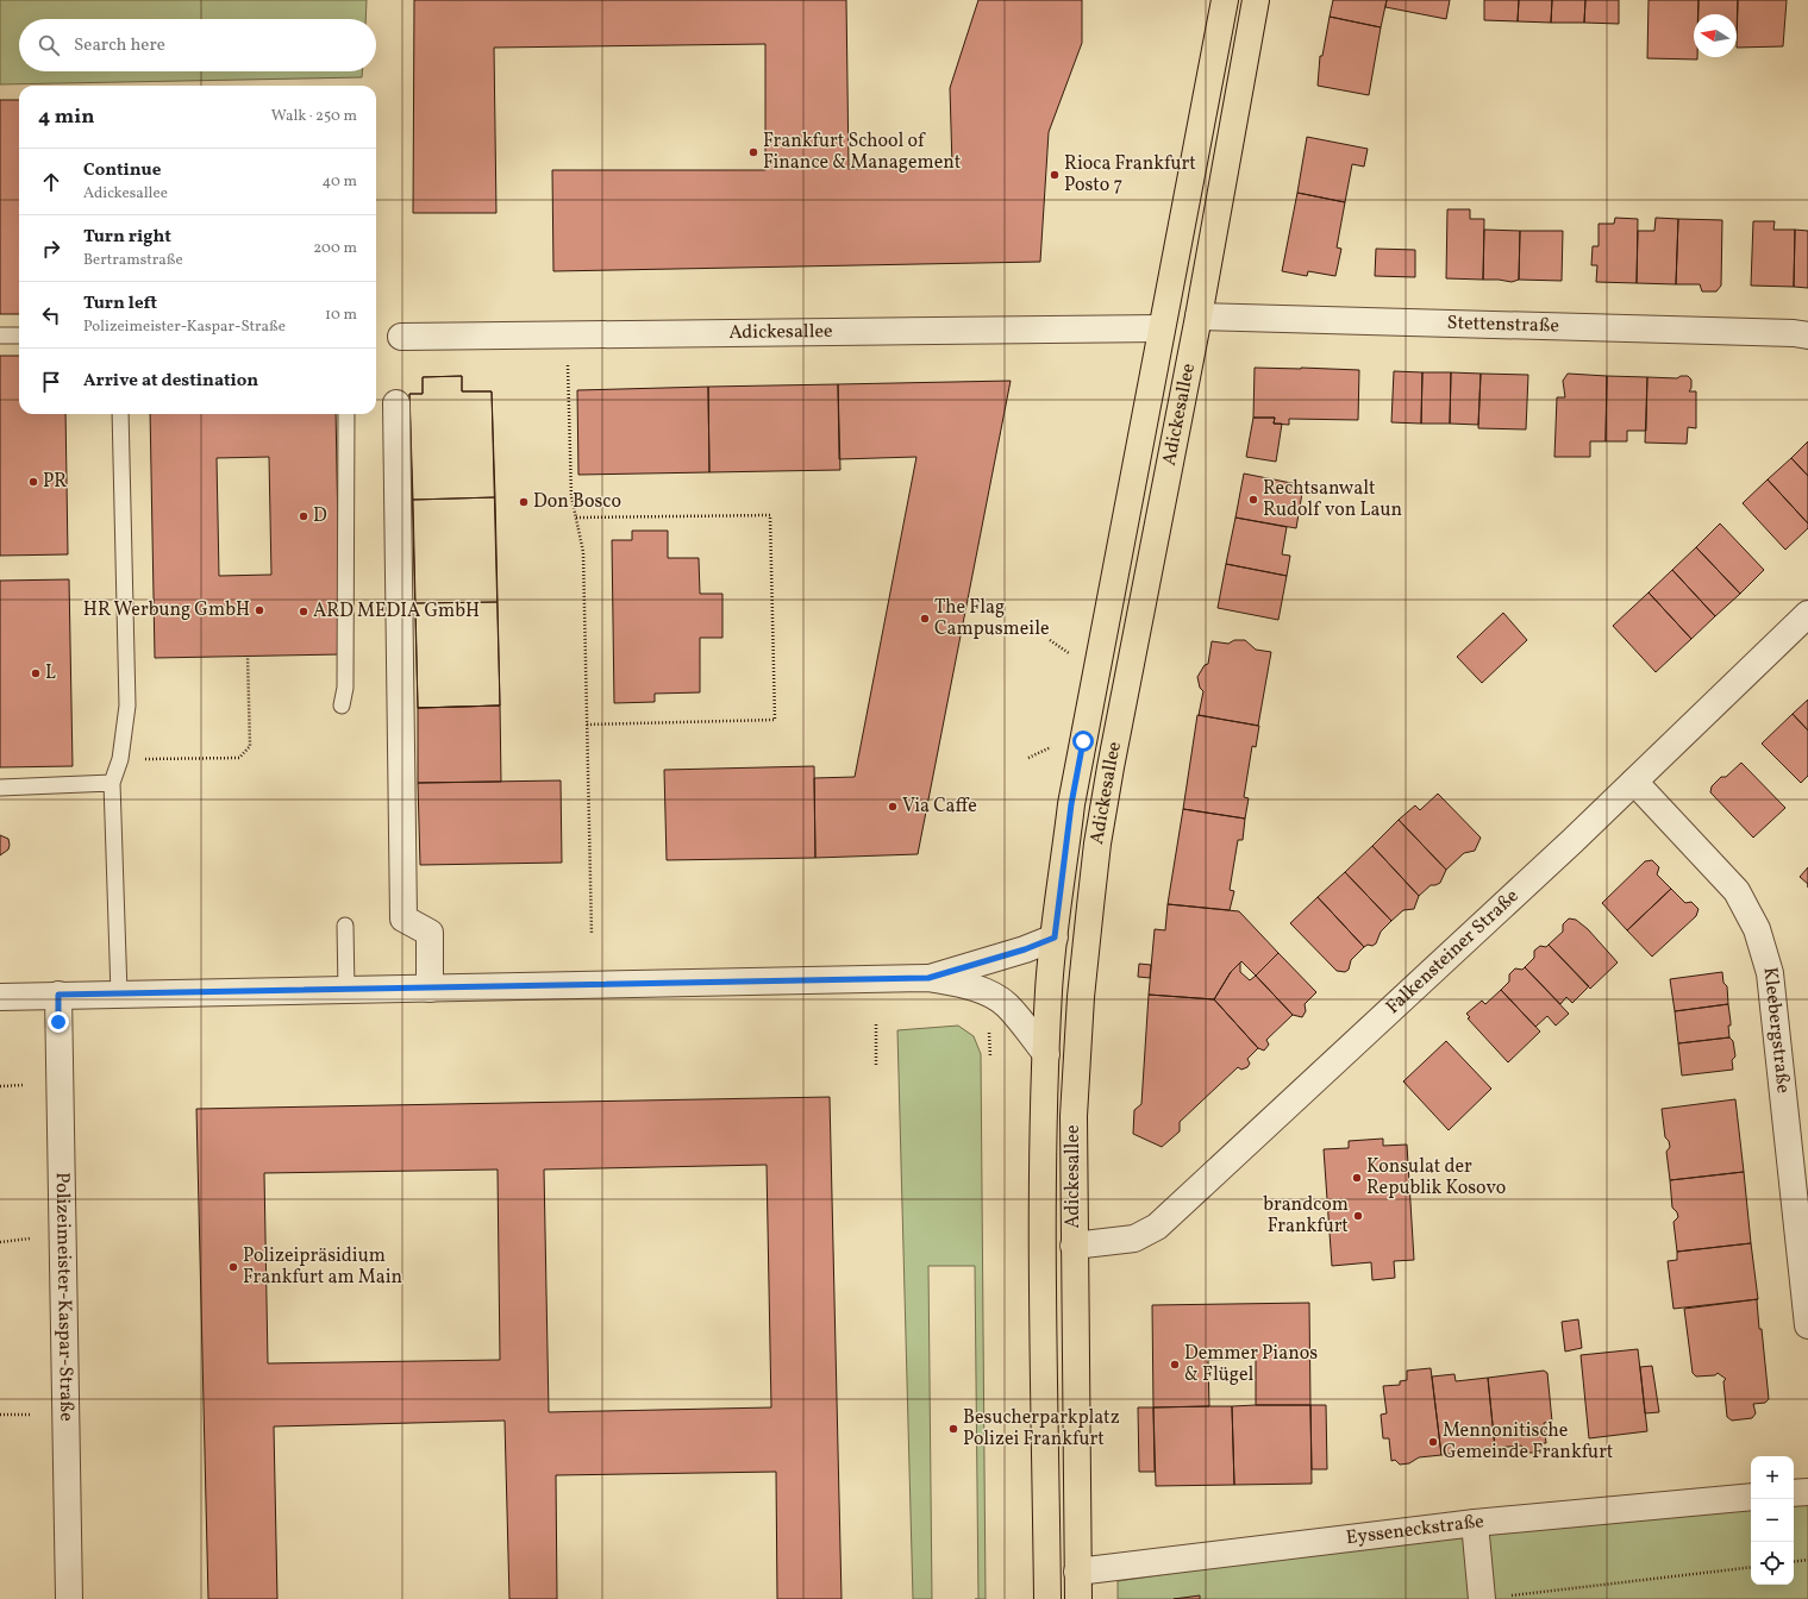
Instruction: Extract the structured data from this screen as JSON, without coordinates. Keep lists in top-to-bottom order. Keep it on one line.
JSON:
{"streets":{"main road":["Adickesallee"],"street":["Stettenstraße","Falkensteiner Straße","Kleebergstraße","Polizeimeister-Kaspar-Straße","Eysseneckstraße"]},"crossings":[["Stettenstraße","Adickesallee"],["Adickesallee","Falkensteiner Straße"],["Adickesallee","Eysseneckstraße"],["Falkensteiner Straße","Kleebergstraße"]],"places":["Frankfurt School of Finance & Management","Rioca Frankfurt Posto 7","PR","Rechtsanwalt Rudolf von Laun","Don Bosco","D","HR Werbung GmbH","ARD MEDIA GmbH","The Flag Campusmeile","L","Via Caffe","Konsulat der Republik Kosovo","brandcom Frankfurt","Polizeipräsidium Frankfurt am Main","Demmer Pianos & Flügel","Besucherparkplatz Polizei Frankfurt","Mennonitische Gemeinde Frankfurt"],"north":"left","page":{"search":"Search here","heading":["4 min","Walk · 250 m"],"list":[["Continue","Adickesallee","40 m"],["Turn right","Bertramstraße","200 m"],["Turn left","Polizeimeister-Kaspar-Straße","10 m"],"Arrive at destination"],"map_buttons":["+","−"]}}
